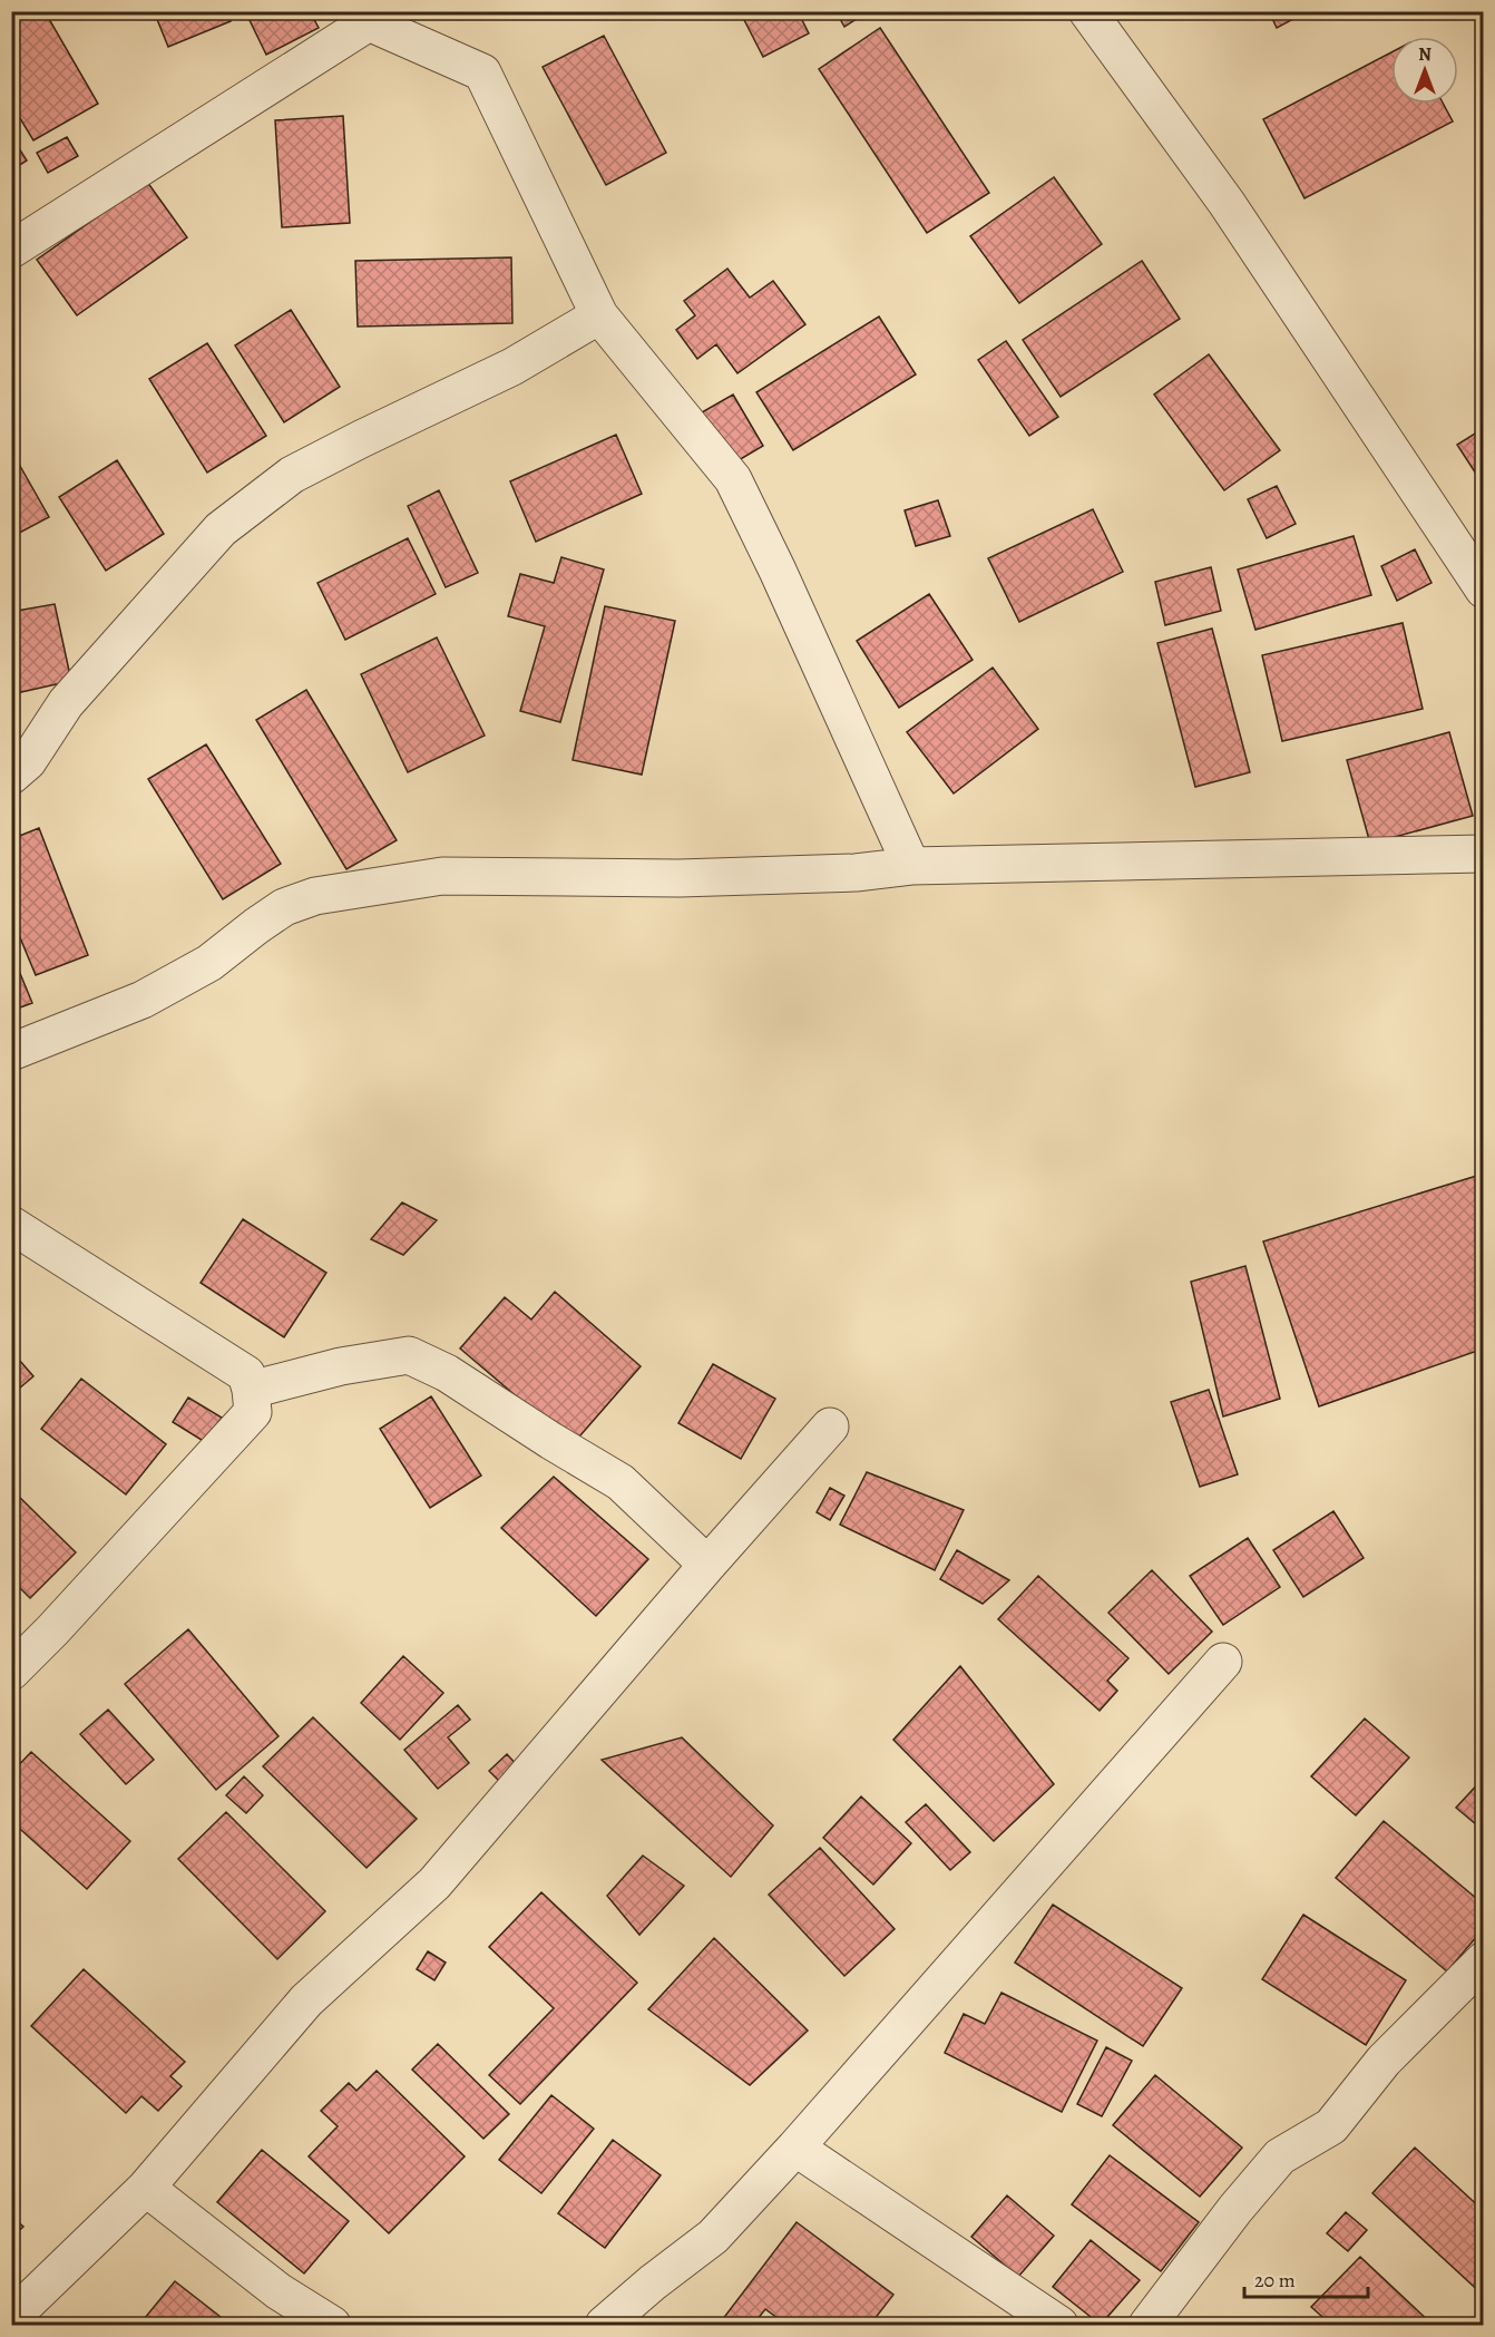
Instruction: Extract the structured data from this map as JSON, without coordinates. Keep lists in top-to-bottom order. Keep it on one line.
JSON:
{"scale_bar":"20 m","north":"top"}
